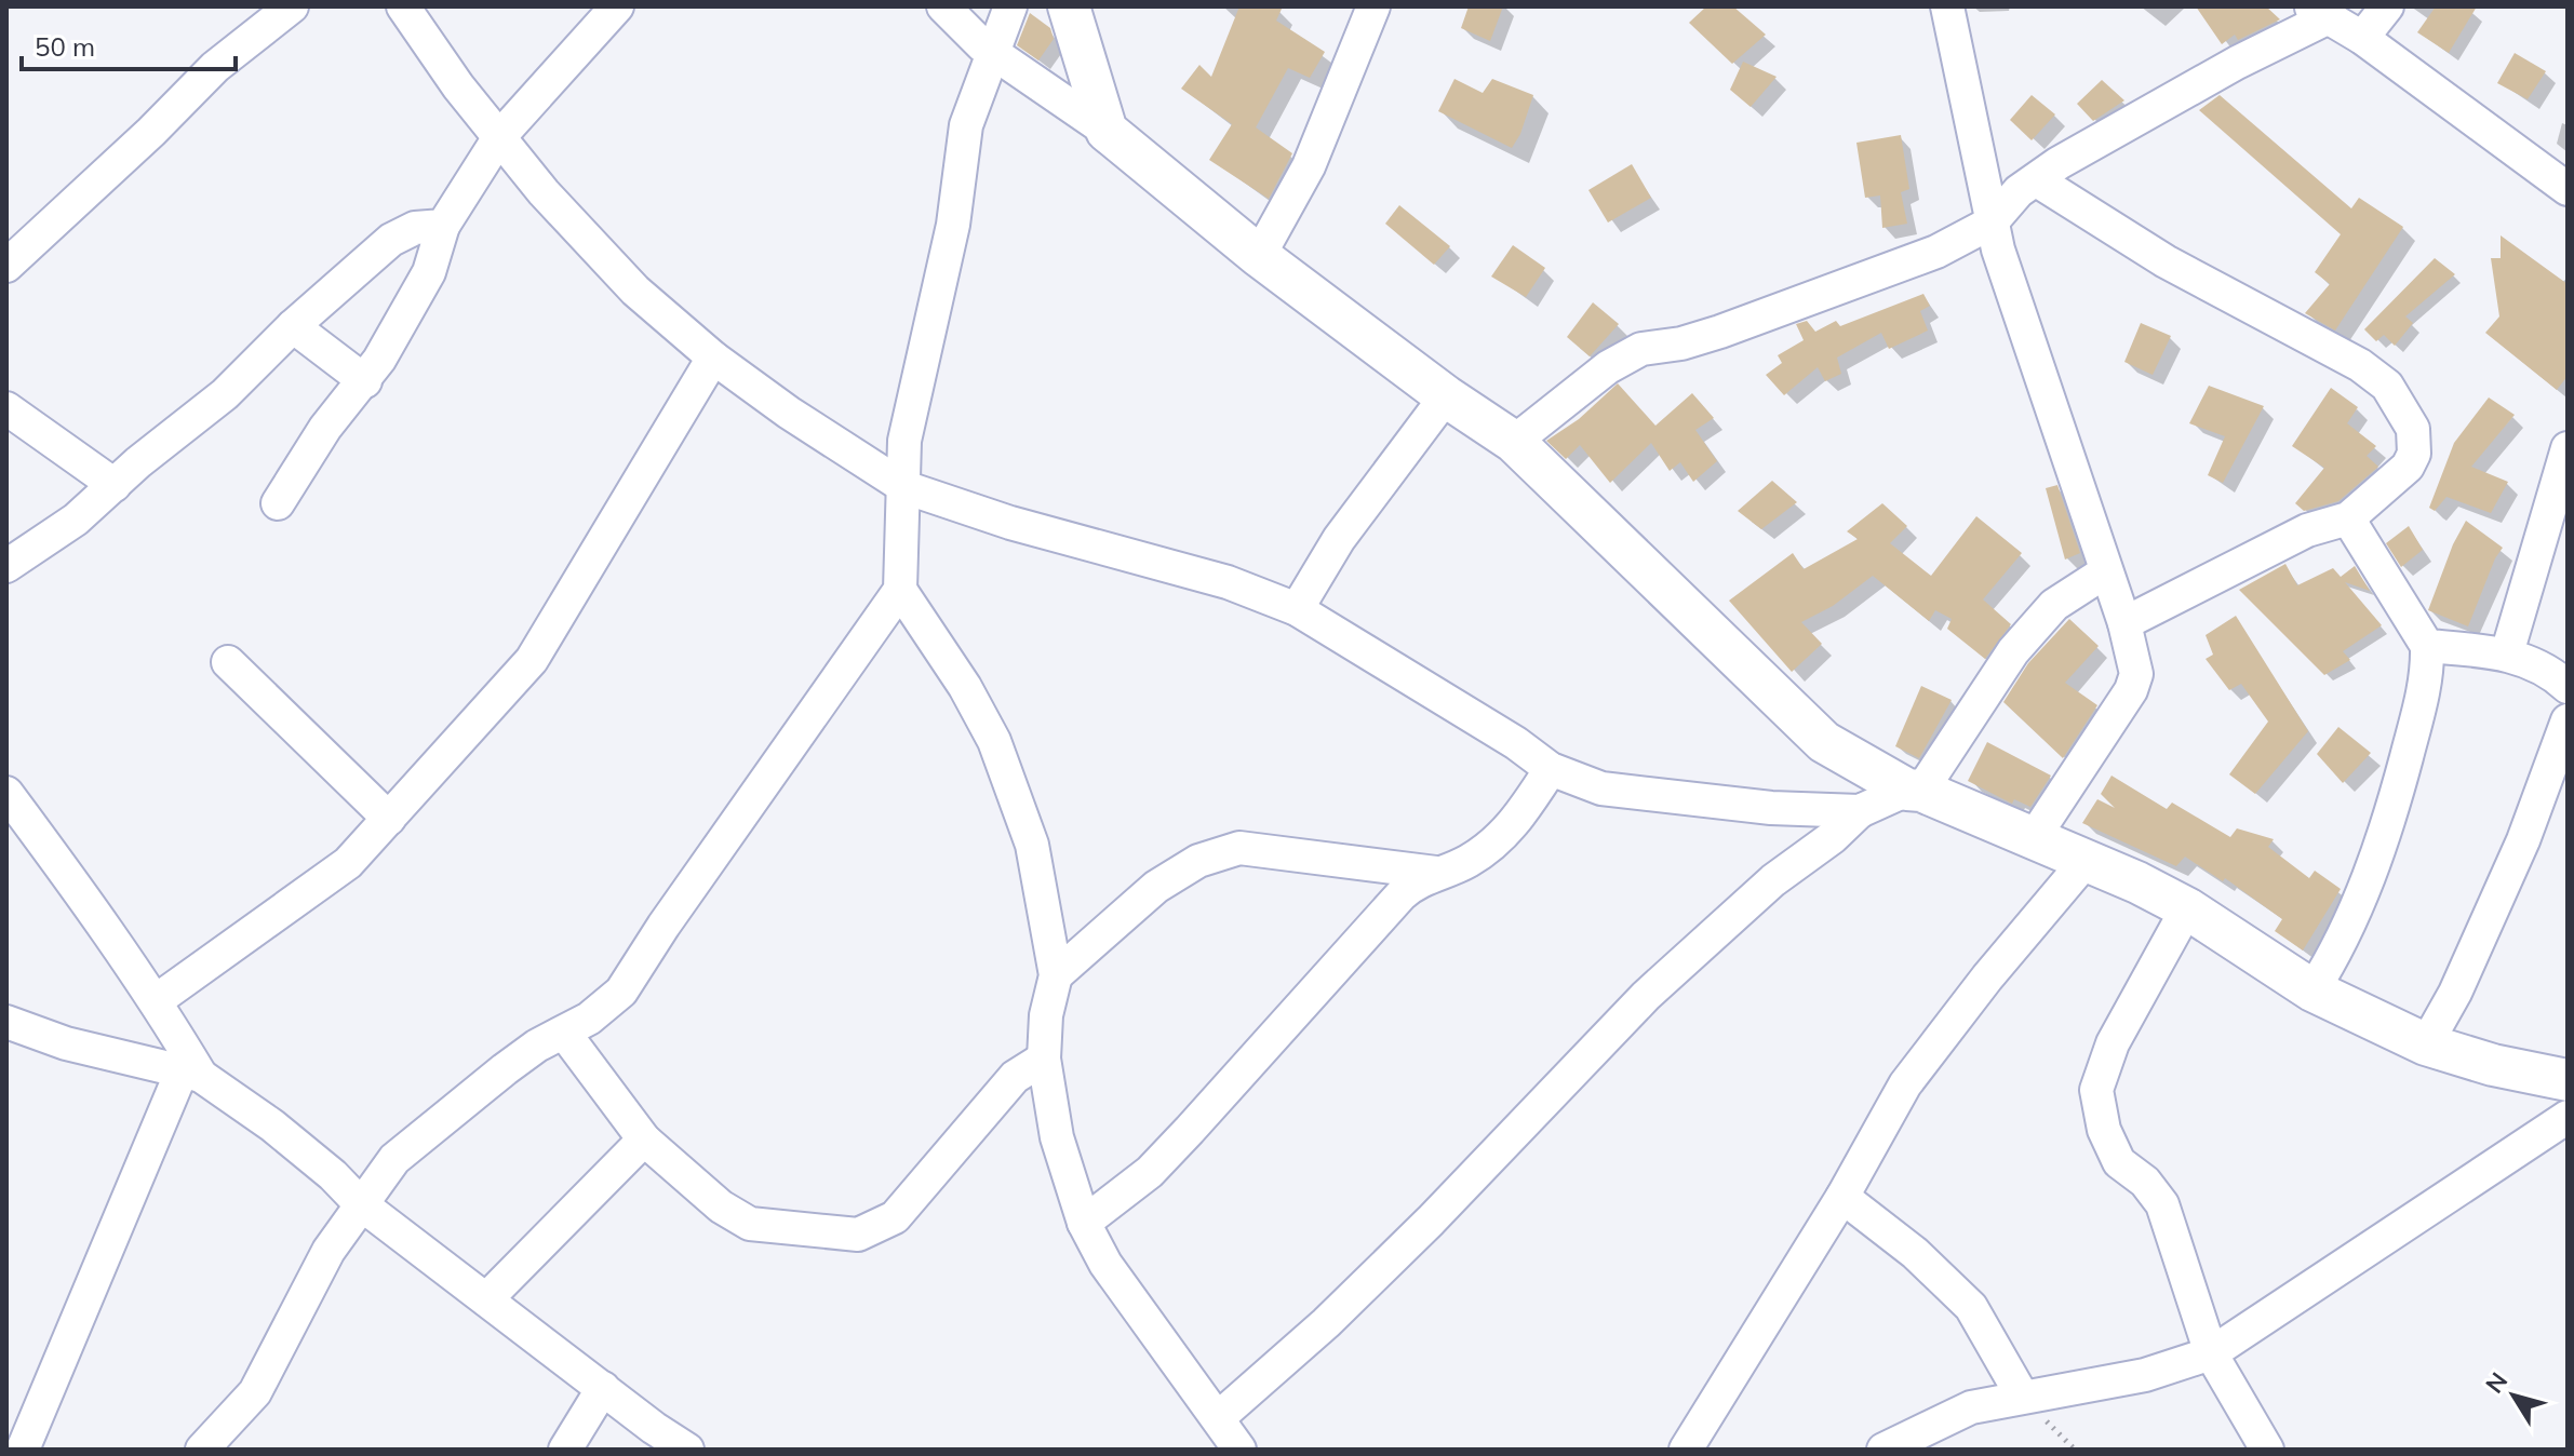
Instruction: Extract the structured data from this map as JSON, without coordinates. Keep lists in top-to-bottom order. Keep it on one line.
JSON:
{"scale_bar":"50 m","north":"top left"}
